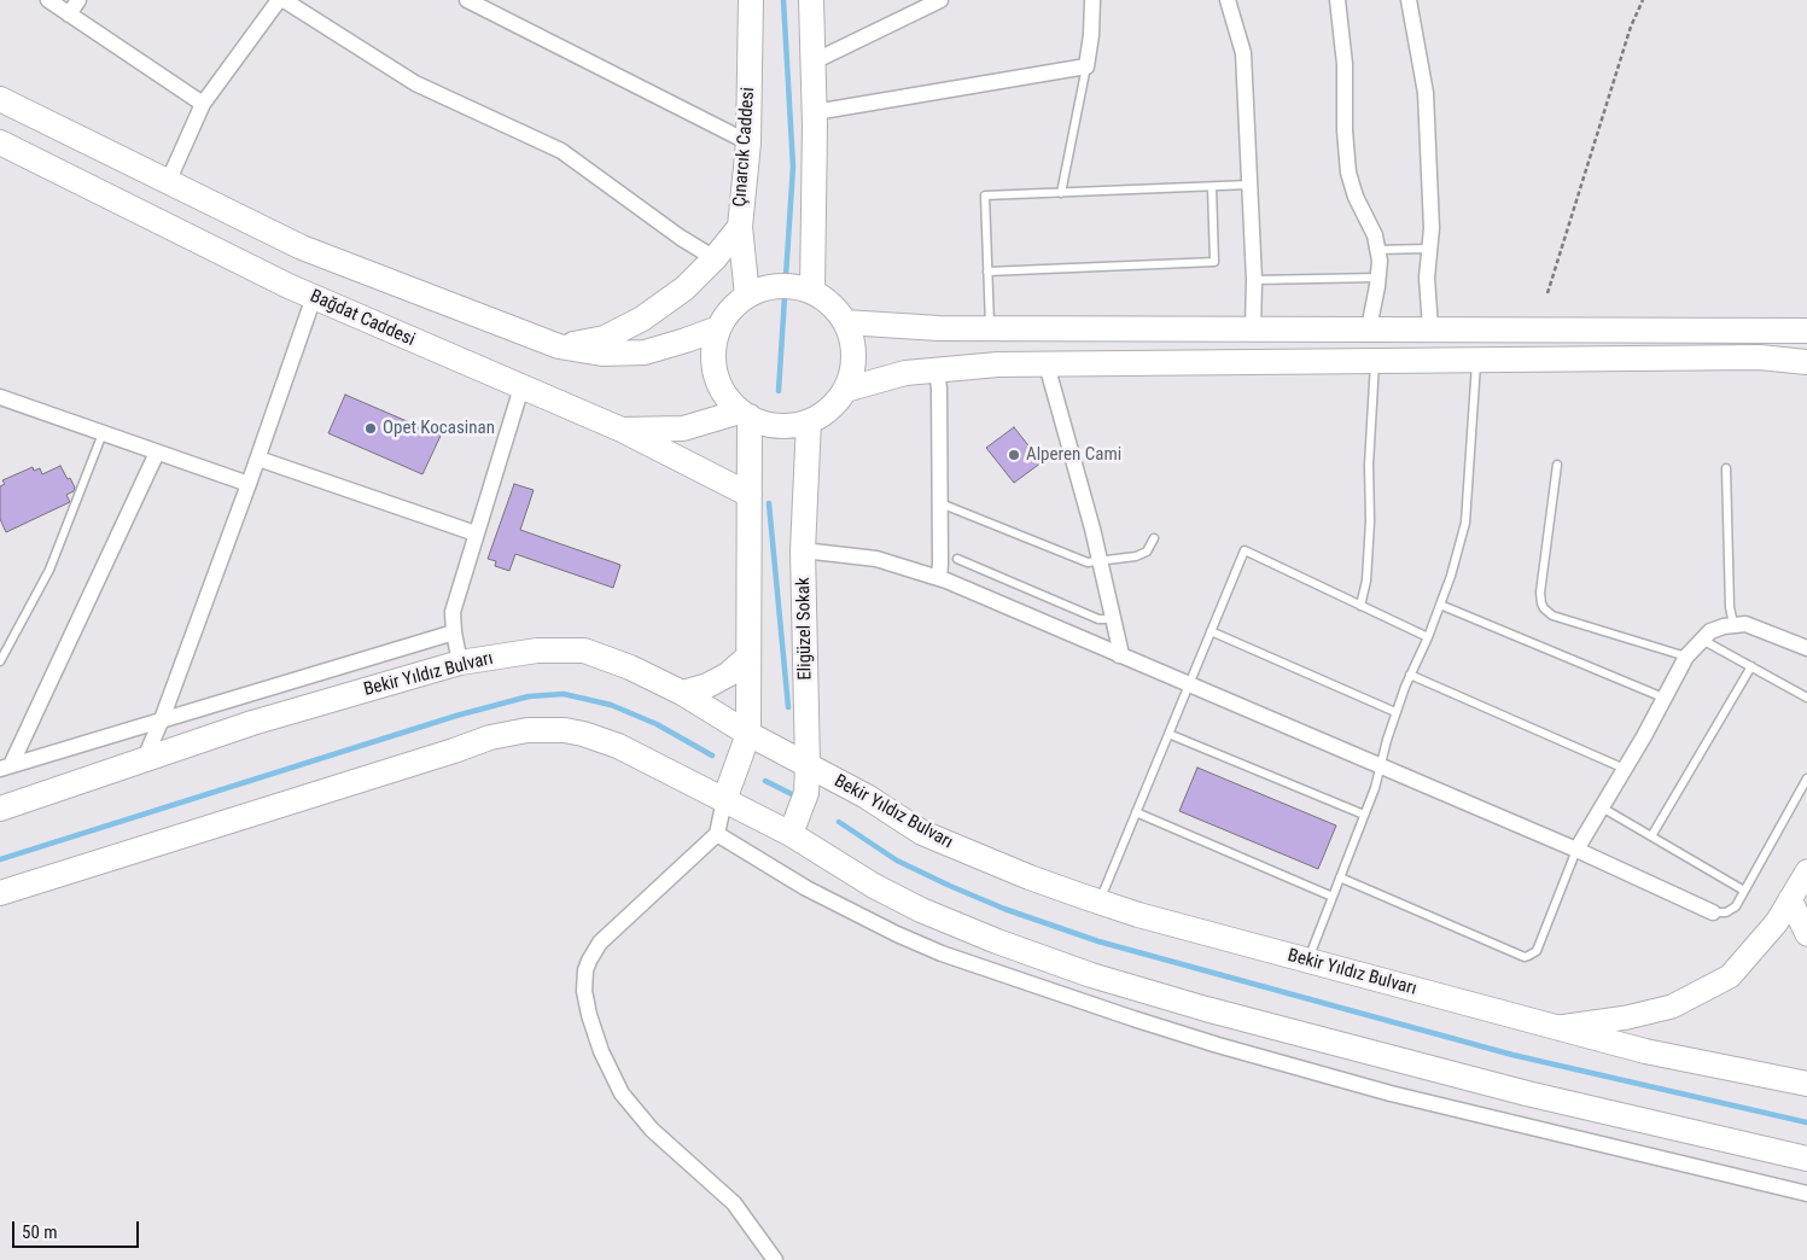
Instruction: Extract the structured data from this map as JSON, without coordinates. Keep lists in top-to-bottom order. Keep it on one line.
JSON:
{"streets":{"main road":["Çınarcık Caddesi","Bağdat Caddesi","Eligüzel Sokak","Bekir Yıldız Bulvarı"]},"crossings":[["Çınarcık Caddesi","Bağdat Caddesi"],["Çınarcık Caddesi","Eligüzel Sokak"],["Bağdat Caddesi","Eligüzel Sokak"],["Eligüzel Sokak","Bekir Yıldız Bulvarı"]],"places":["Opet Kocasinan","Alperen Cami"],"scale_bar":"50 m"}
